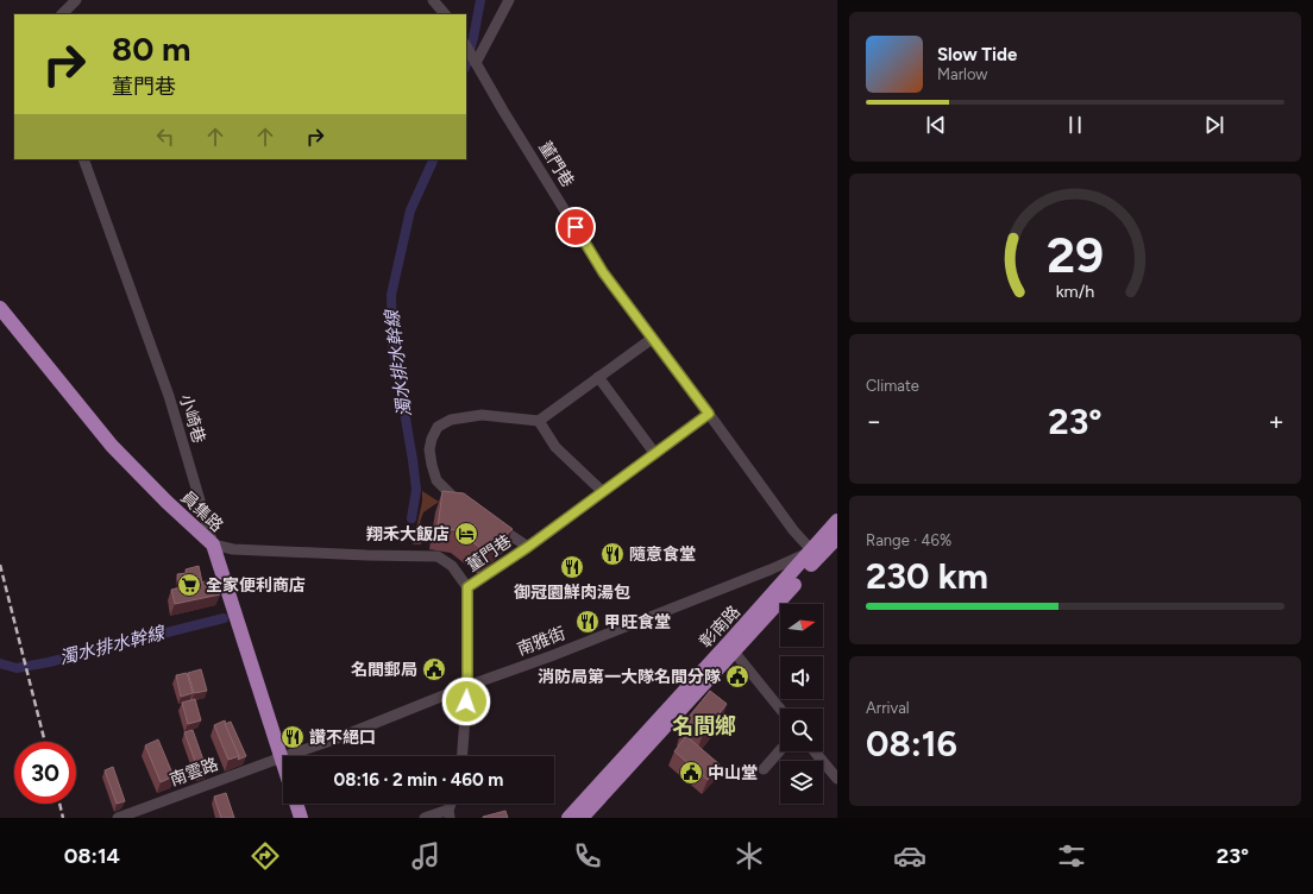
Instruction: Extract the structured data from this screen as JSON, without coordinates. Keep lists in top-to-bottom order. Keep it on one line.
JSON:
{"streets":{"main road":["員集路","彰南路"],"street":["董門巷","小崎巷","南雅街","南雲路"]},"crossings":[["董門巷","小崎巷"],["董門巷","員集路"],["董門巷","彰南路"],["董門巷","南雅街"],["小崎巷","員集路"],["員集路","南雅街"],["員集路","南雲路"],["彰南路","南雅街"],["南雅街","南雲路"]],"districts":["名間鄉"],"water":["濁水排水幹線"],"places":{"hotel":["翔禾大飯店"],"restaurant":["隨意食堂","御冠園鮮肉湯包","甲旺食堂","讚不絕口"],"supermarket":["全家便利商店"],"public building":["名間郵局","消防局第一大隊名間分隊","中山堂"]},"north":"right","page":{"turn":["80 m","董門巷"],"song":["Slow Tide","Marlow"],"tile":["Climate",["Range · 46%","230 km"],["Arrival","08:16"]],"heat":["−","23°","+"],"limit":"30","trip":"08:16 · 2 min · 460 m","tabs":["08:14","23°"],"gauge":["29","km/h"]}}
